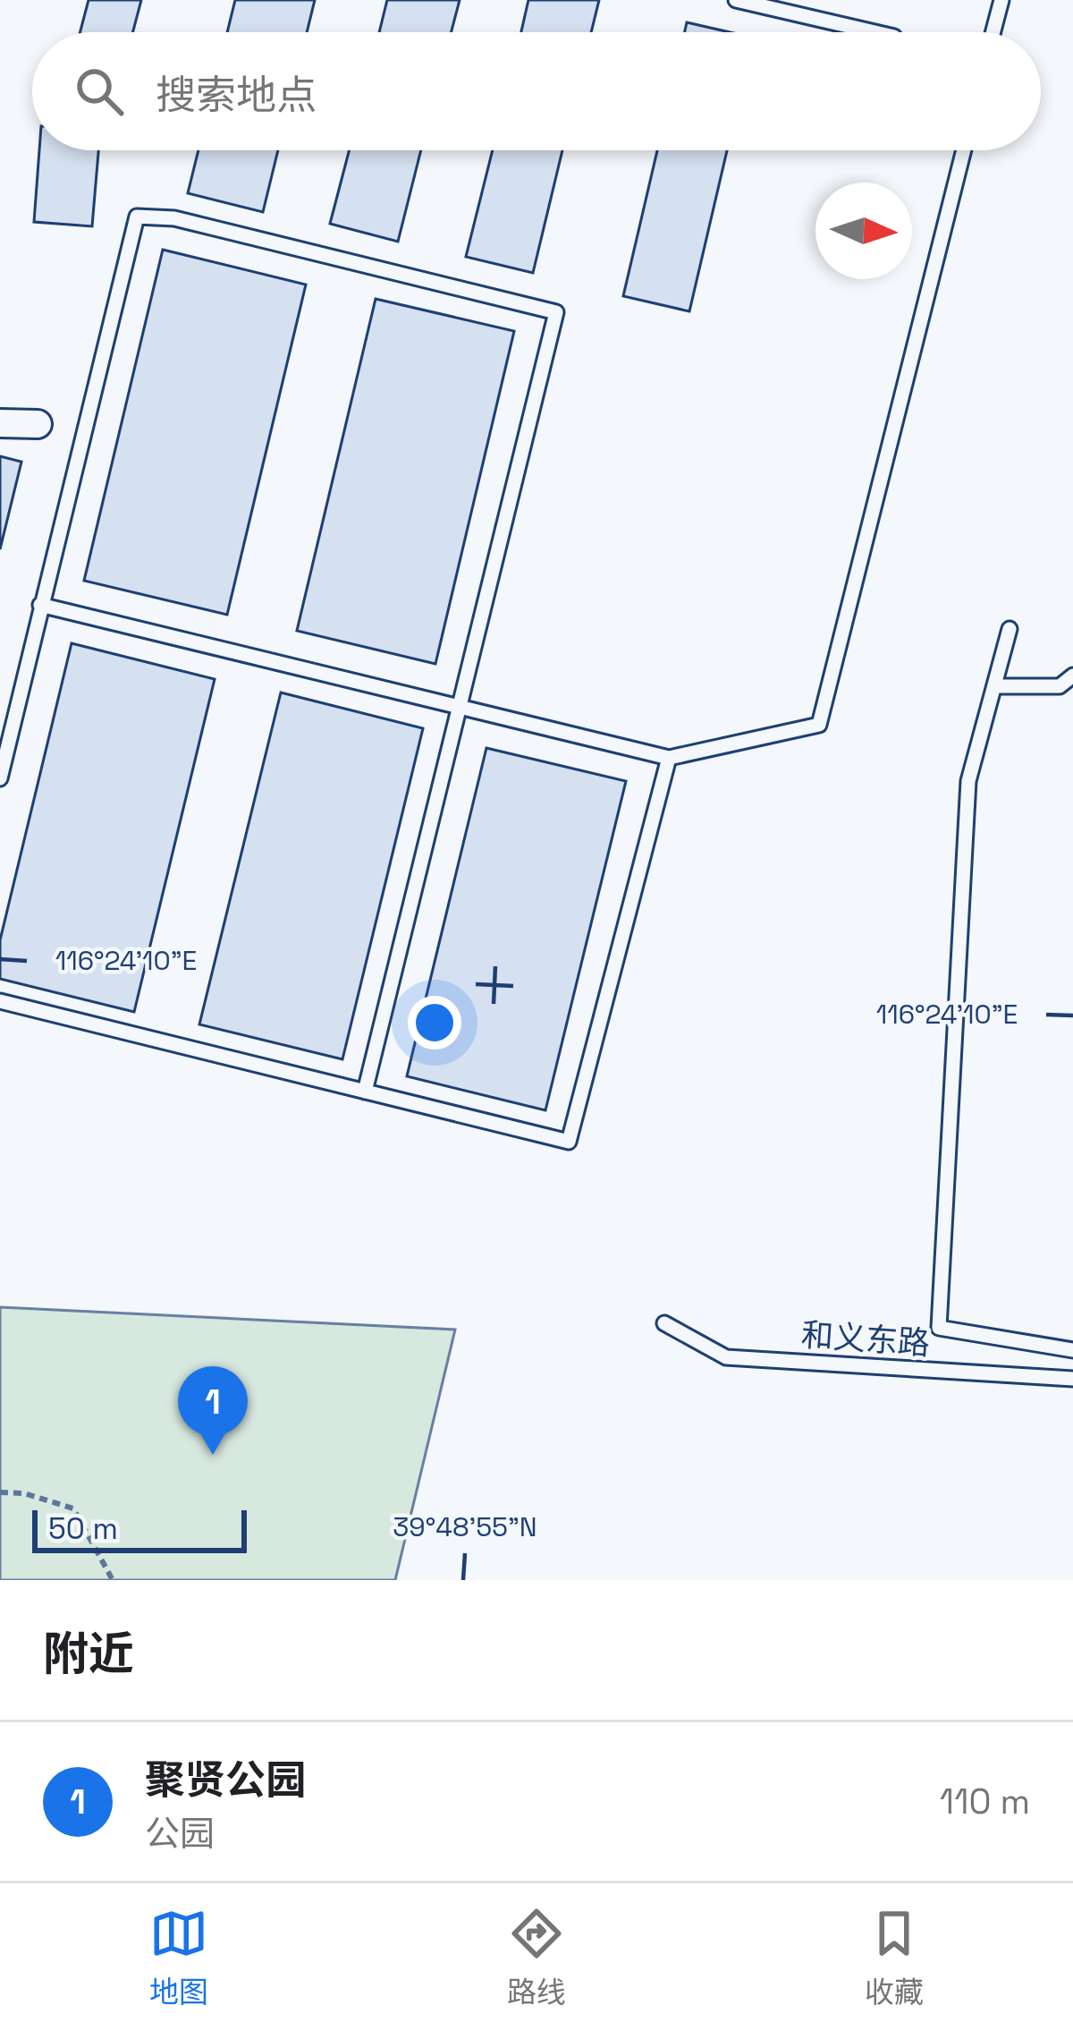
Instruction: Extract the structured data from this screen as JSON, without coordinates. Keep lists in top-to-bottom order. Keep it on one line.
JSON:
{"streets":{"lane":["和义东路"]},"scale_bar":"50 m","north":"right","page":{"search":"搜索地点","pins":"1","scale":"50 m","heading":"附近","list":[{"mark":"1","name":"聚贤公园","note":"公园","value":"110 m"}],"nav":["地图","路线","收藏"]},"coordinates":["116°24'10\"E","39°48'55\"N"]}
